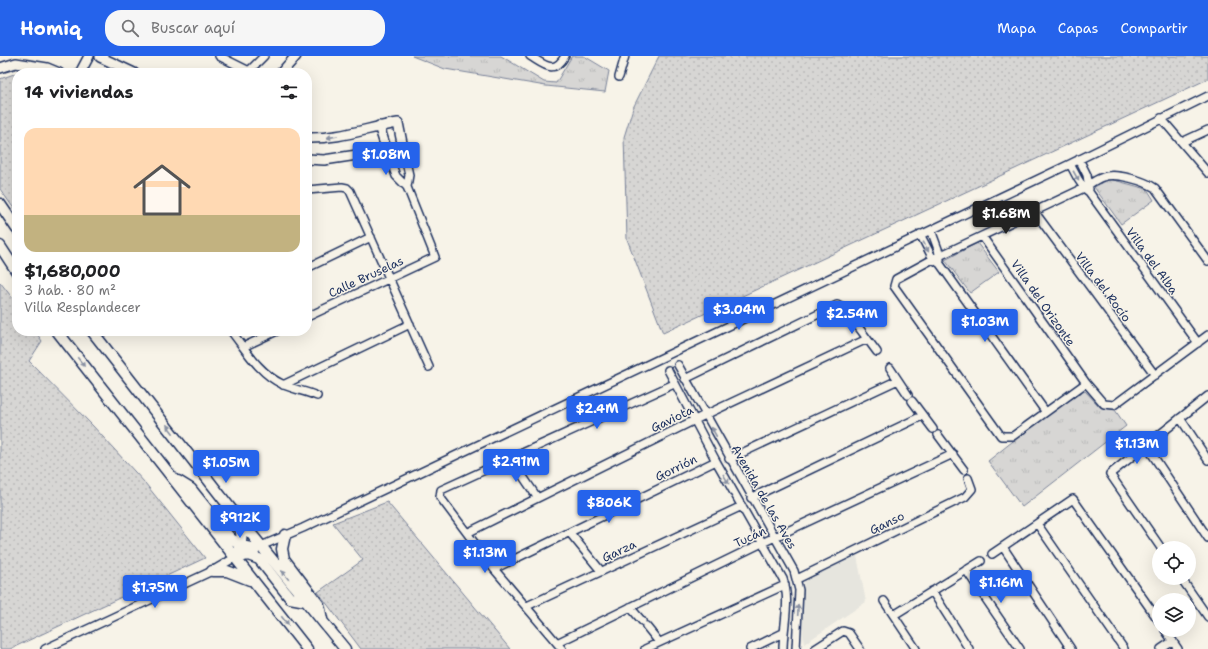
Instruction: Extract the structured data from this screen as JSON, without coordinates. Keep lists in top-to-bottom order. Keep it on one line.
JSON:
{"streets":{"street":["Villa del Alba","Calle Bruselas","Villa del Rocío","Villa del Orizonte","Gaviota","Gorrión","Avenida de las Aves","Ganso","Tucán","Garza"]},"crossings":[["Villa del Alba","Villa del Orizonte"],["Villa del Rocío","Villa del Orizonte"],["Gaviota","Avenida de las Aves"],["Gorrión","Avenida de las Aves"],["Avenida de las Aves","Ganso"],["Avenida de las Aves","Tucán"],["Avenida de las Aves","Garza"]],"page":{"header":"Homiq","search":"Buscar aquí","nav":["Mapa","Capas","Compartir"],"heading":"14 viviendas","list":[{"name":"$1,680,000","note":"3 hab. · 80 m² · Villa Resplandecer"}],"price":["$1.08M","$1.68M","$3.04M","$2.54M","$1.03M","$2.4M","$1.13M","$2.91M","$1.05M","$806K","$912K","$1.13M","$1.16M","$1.75M"]}}
